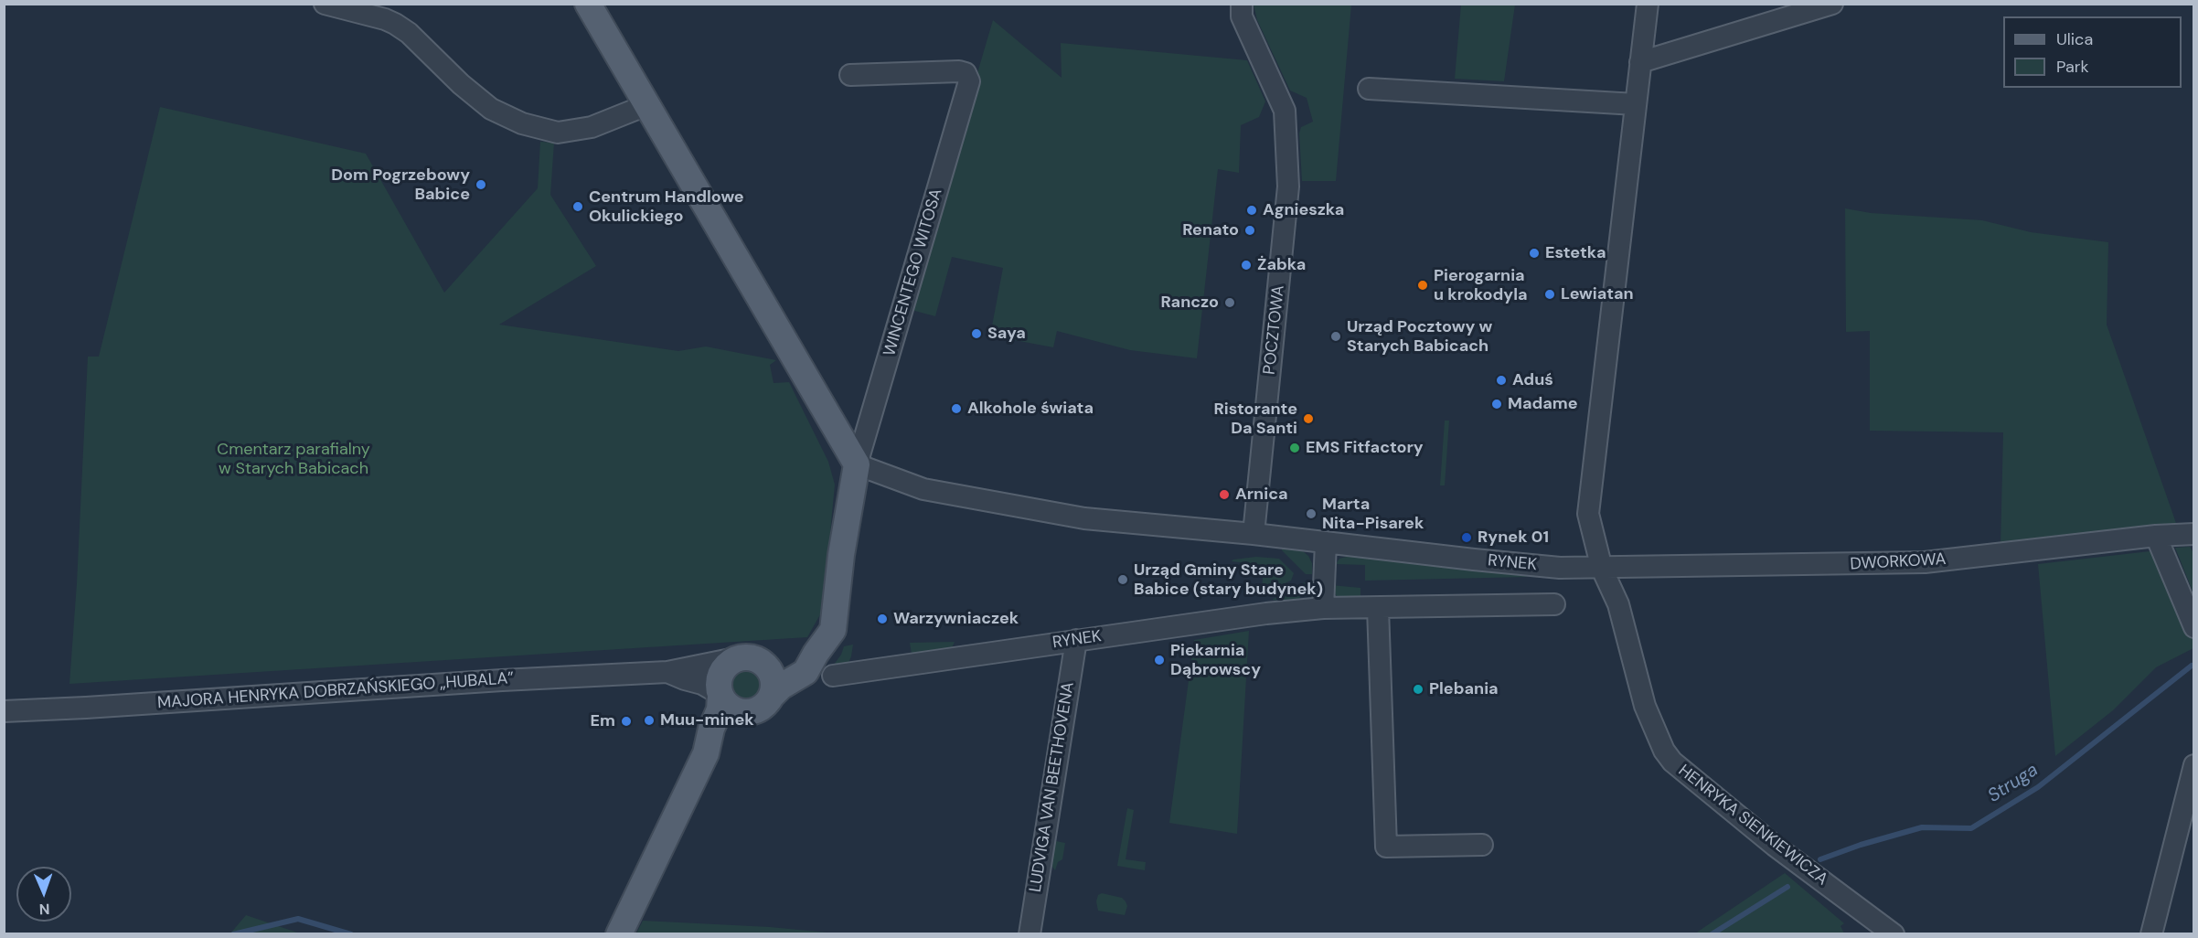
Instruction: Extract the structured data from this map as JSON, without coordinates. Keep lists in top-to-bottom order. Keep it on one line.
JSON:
{"streets":{"street":["WINCENTEGO WITOSA","POCZTOWA","DWORKOWA","RYNEK","MAJORA HENRYKA DOBRZAŃSKIEGO „HUBALA”","LUDVIGA VAN BEETHOVENA","HENRYKA SIENKIEWICZA"]},"crossings":[["WINCENTEGO WITOSA","RYNEK"],["POCZTOWA","RYNEK"],["DWORKOWA","RYNEK"],["DWORKOWA","HENRYKA SIENKIEWICZA"],["RYNEK","LUDVIGA VAN BEETHOVENA"],["RYNEK","HENRYKA SIENKIEWICZA"]],"water":["Struga"],"parks":["Cmentarz parafialny w Starych Babicach"],"places":["Dom Pogrzebowy Babice","Centrum Handlowe Okulickiego","Agnieszka","Renato","Estetka","Żabka","Pierogarnia u krokodyla","Lewiatan","Ranczo","Saya","Urząd Pocztowy w Starych Babicach","Aduś","Madame","Alkohole świata","Ristorante Da Santi","EMS Fitfactory","Arnica","Marta Nita-Pisarek","Rynek 01","Urząd Gminy Stare Babice (stary budynek)","Warzywniaczek","Piekarnia Dąbrowscy","Plebania","Muu-minek","Em"],"legend":["Ulica","Park"],"north":"bottom"}
